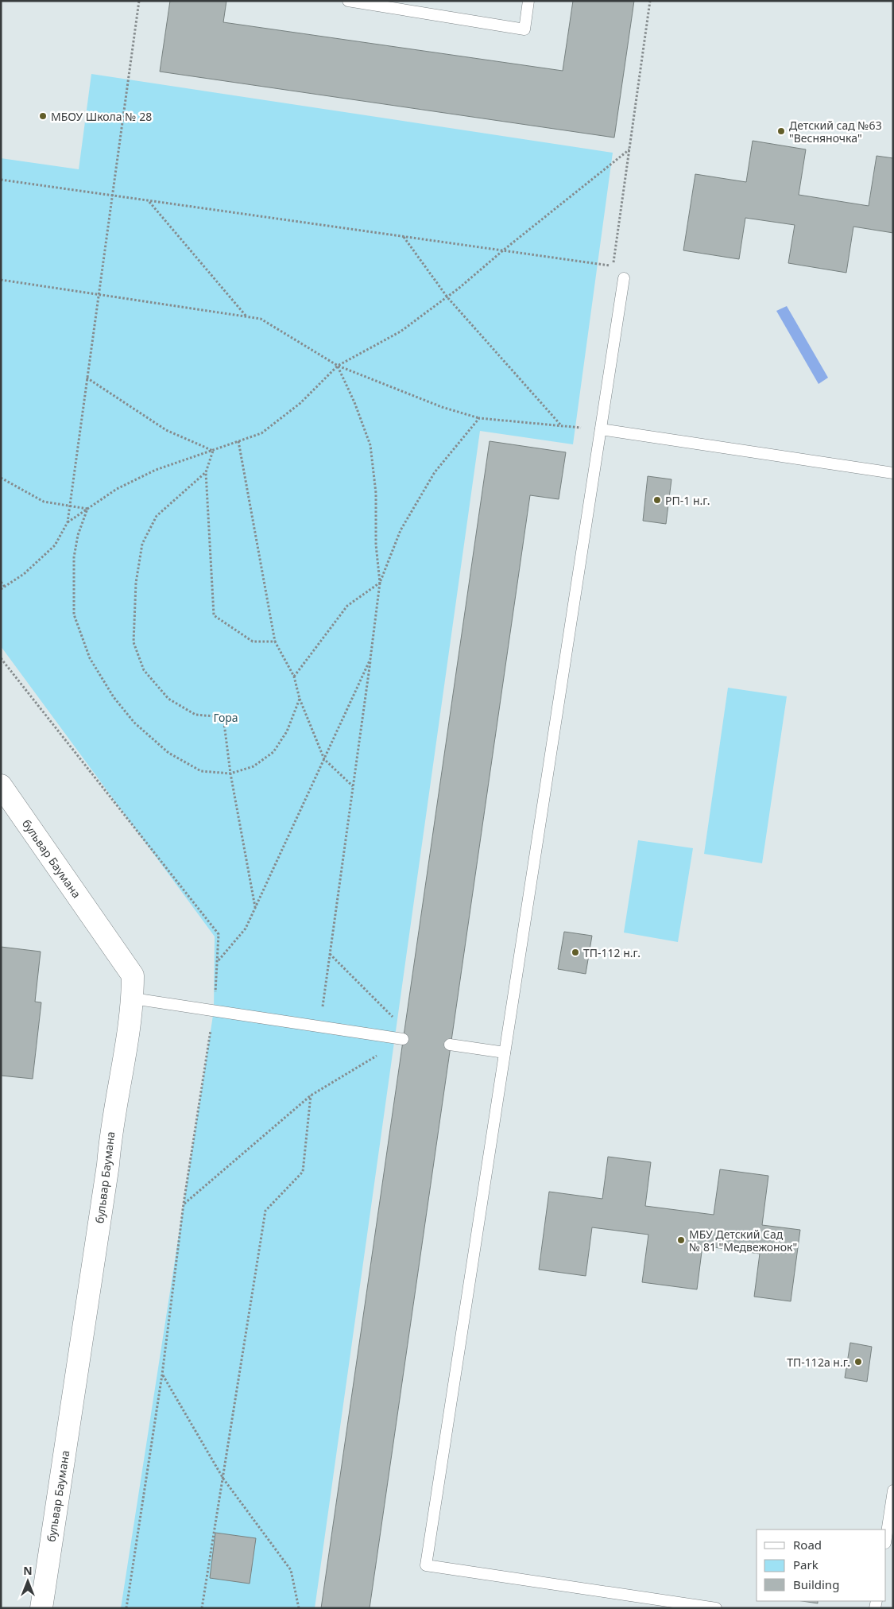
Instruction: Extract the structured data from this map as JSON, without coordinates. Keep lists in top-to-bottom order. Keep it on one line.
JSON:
{"streets":{"street":["бульвар Баумана"]},"parks":["Гора"],"places":["МБОУ Школа № 28","Детский сад №63 \"Весняночка\"","РП-1 н.г.","ТП-112 н.г.","МБУ Детский Сад № 81 \"Медвежонок\"","ТП-112а н.г."],"legend":["Road","Park","Building"],"north":"top"}
